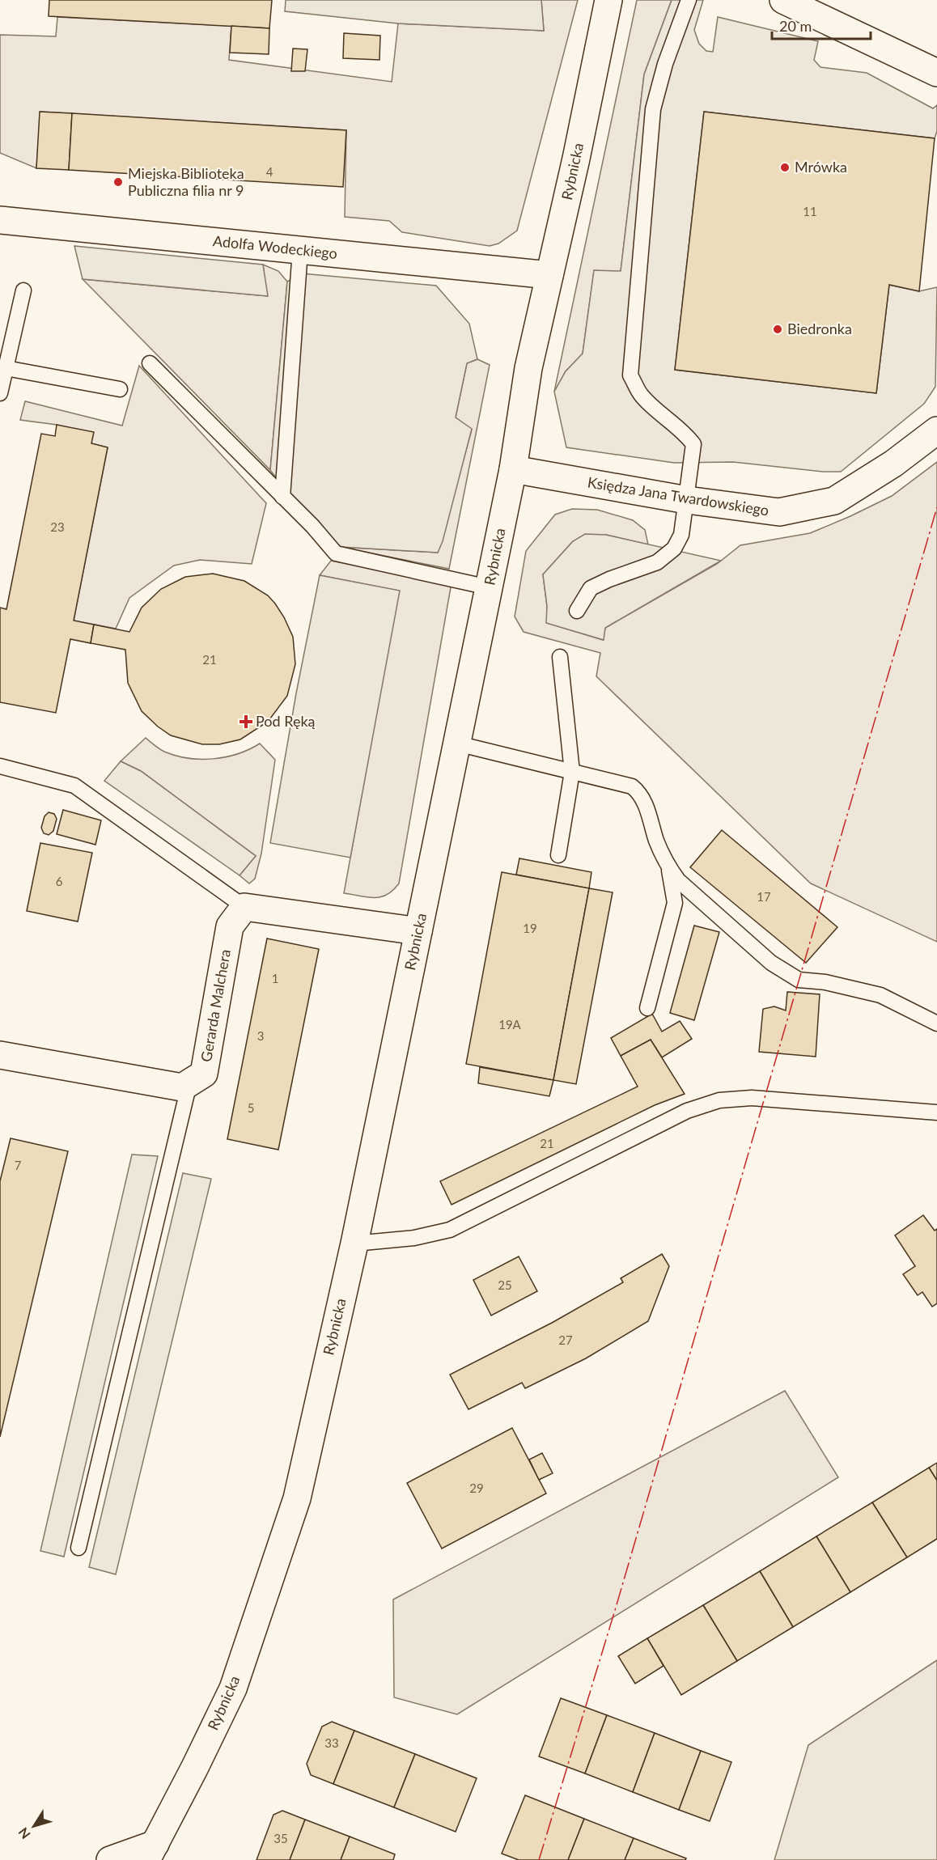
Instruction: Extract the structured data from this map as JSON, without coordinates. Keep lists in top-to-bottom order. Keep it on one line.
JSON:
{"streets":{"street":["Rybnicka","Adolfa Wodeckiego","Księdza Jana Twardowskiego","Gerarda Malchera"]},"crossings":[["Rybnicka","Adolfa Wodeckiego"],["Rybnicka","Księdza Jana Twardowskiego"]],"places":{"other":["Mrówka","Miejska Biblioteka Publiczna filia nr 9","Biedronka"],"health":["Pod Ręką"]},"house_numbers":["4","11","23","21","6","17","19","1","19A","3","5","21","7","25","27","29","33","35"],"scale_bar":"20 m","north":"bottom left"}
